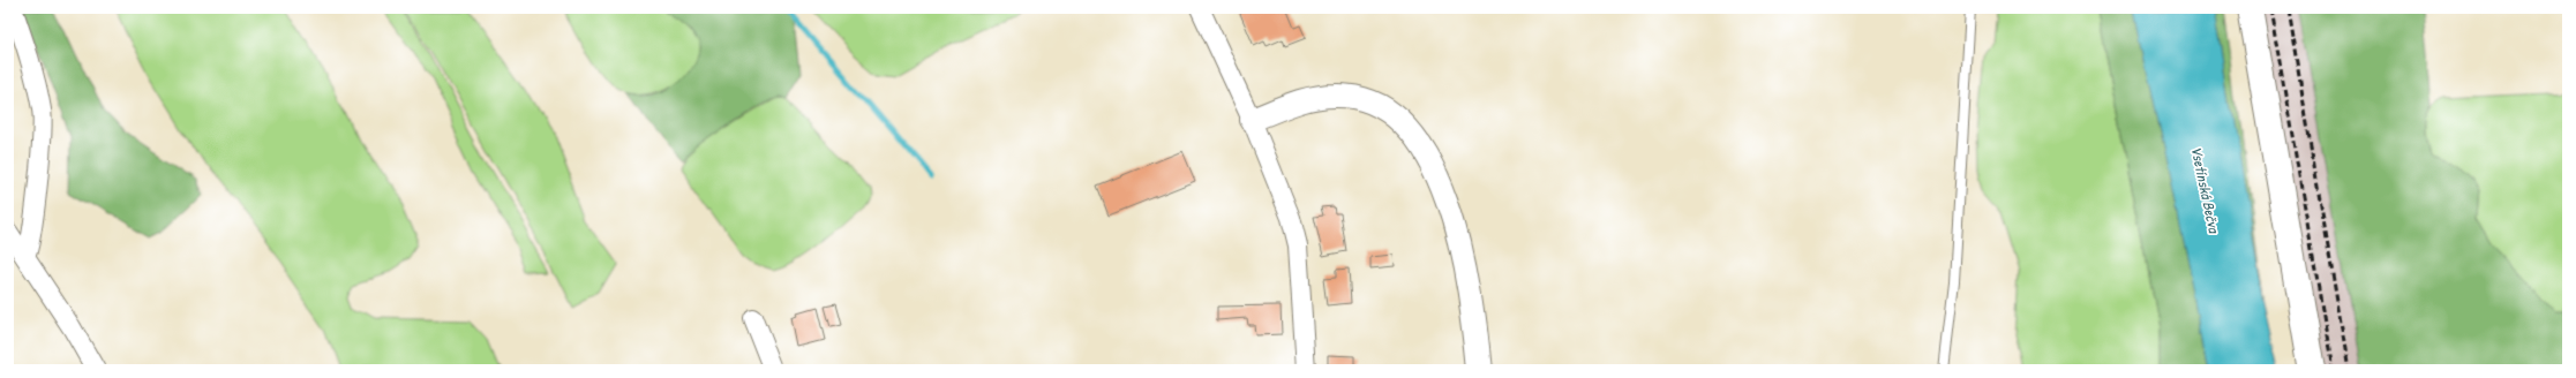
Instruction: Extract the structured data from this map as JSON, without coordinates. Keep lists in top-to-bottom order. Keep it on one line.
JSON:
{"water":["Vsetínská Bečva"]}
